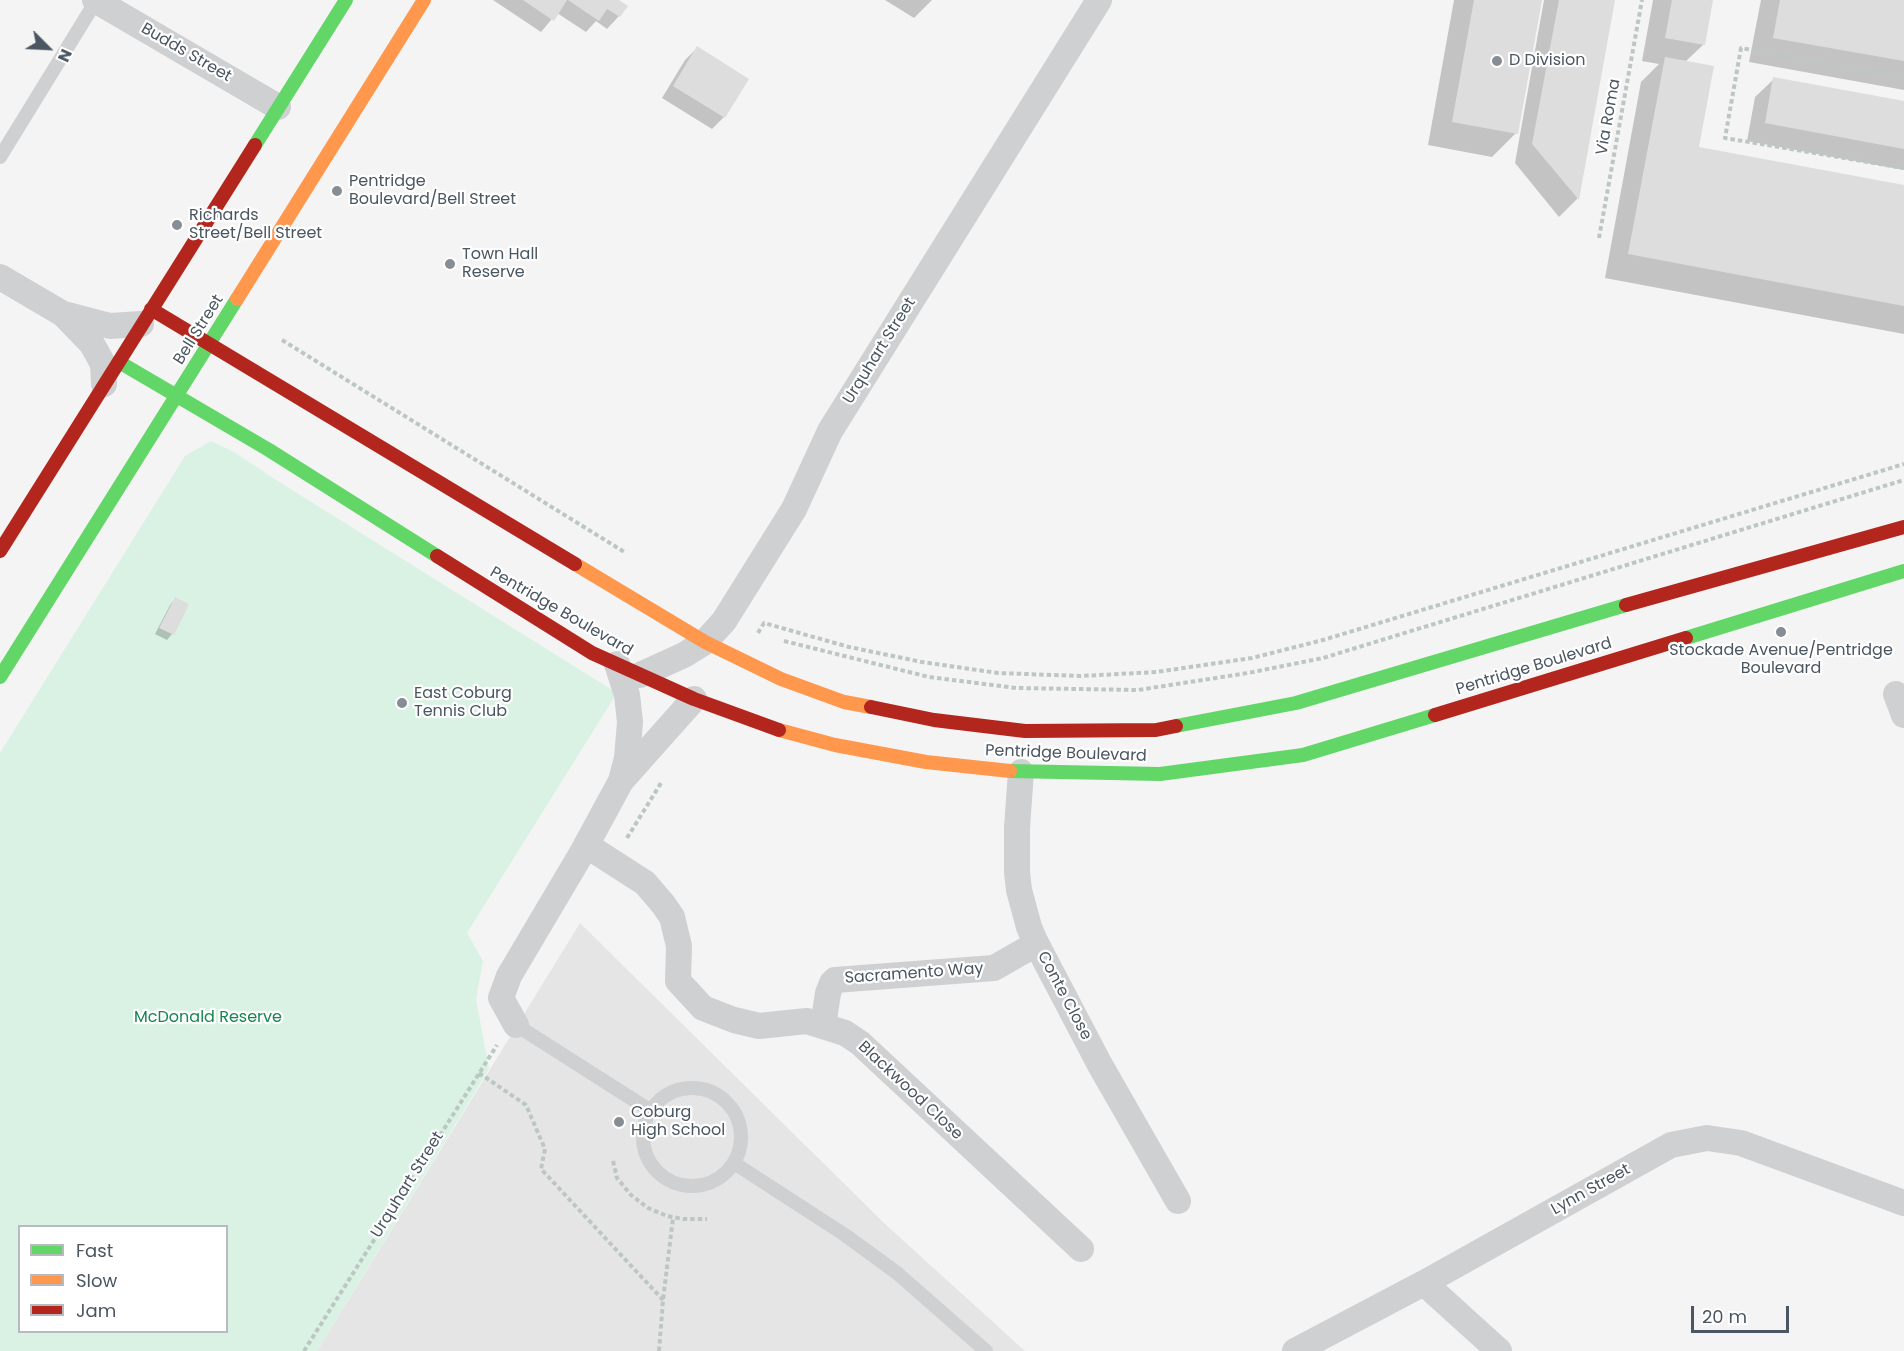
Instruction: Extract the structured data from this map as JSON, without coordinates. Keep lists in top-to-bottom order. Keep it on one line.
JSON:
{"streets":{"main road":["Bell Street","Pentridge Boulevard"],"street":["Budds Street","Urquhart Street","Sacramento Way","Conte Close","Blackwood Close","Lynn Street"],"path":["Via Roma"]},"crossings":[["Bell Street","Pentridge Boulevard"],["Urquhart Street","Pentridge Boulevard"],["Pentridge Boulevard","Conte Close"],["Sacramento Way","Conte Close"],["Sacramento Way","Blackwood Close"]],"parks":["McDonald Reserve"],"places":["D Division","Pentridge Boulevard/Bell Street","Richards Street/Bell Street","Town Hall Reserve","Stockade Avenue/Pentridge Boulevard","East Coburg Tennis Club","Coburg High School"],"legend":["Fast","Slow","Jam"],"scale_bar":"20 m","north":"bottom right"}
